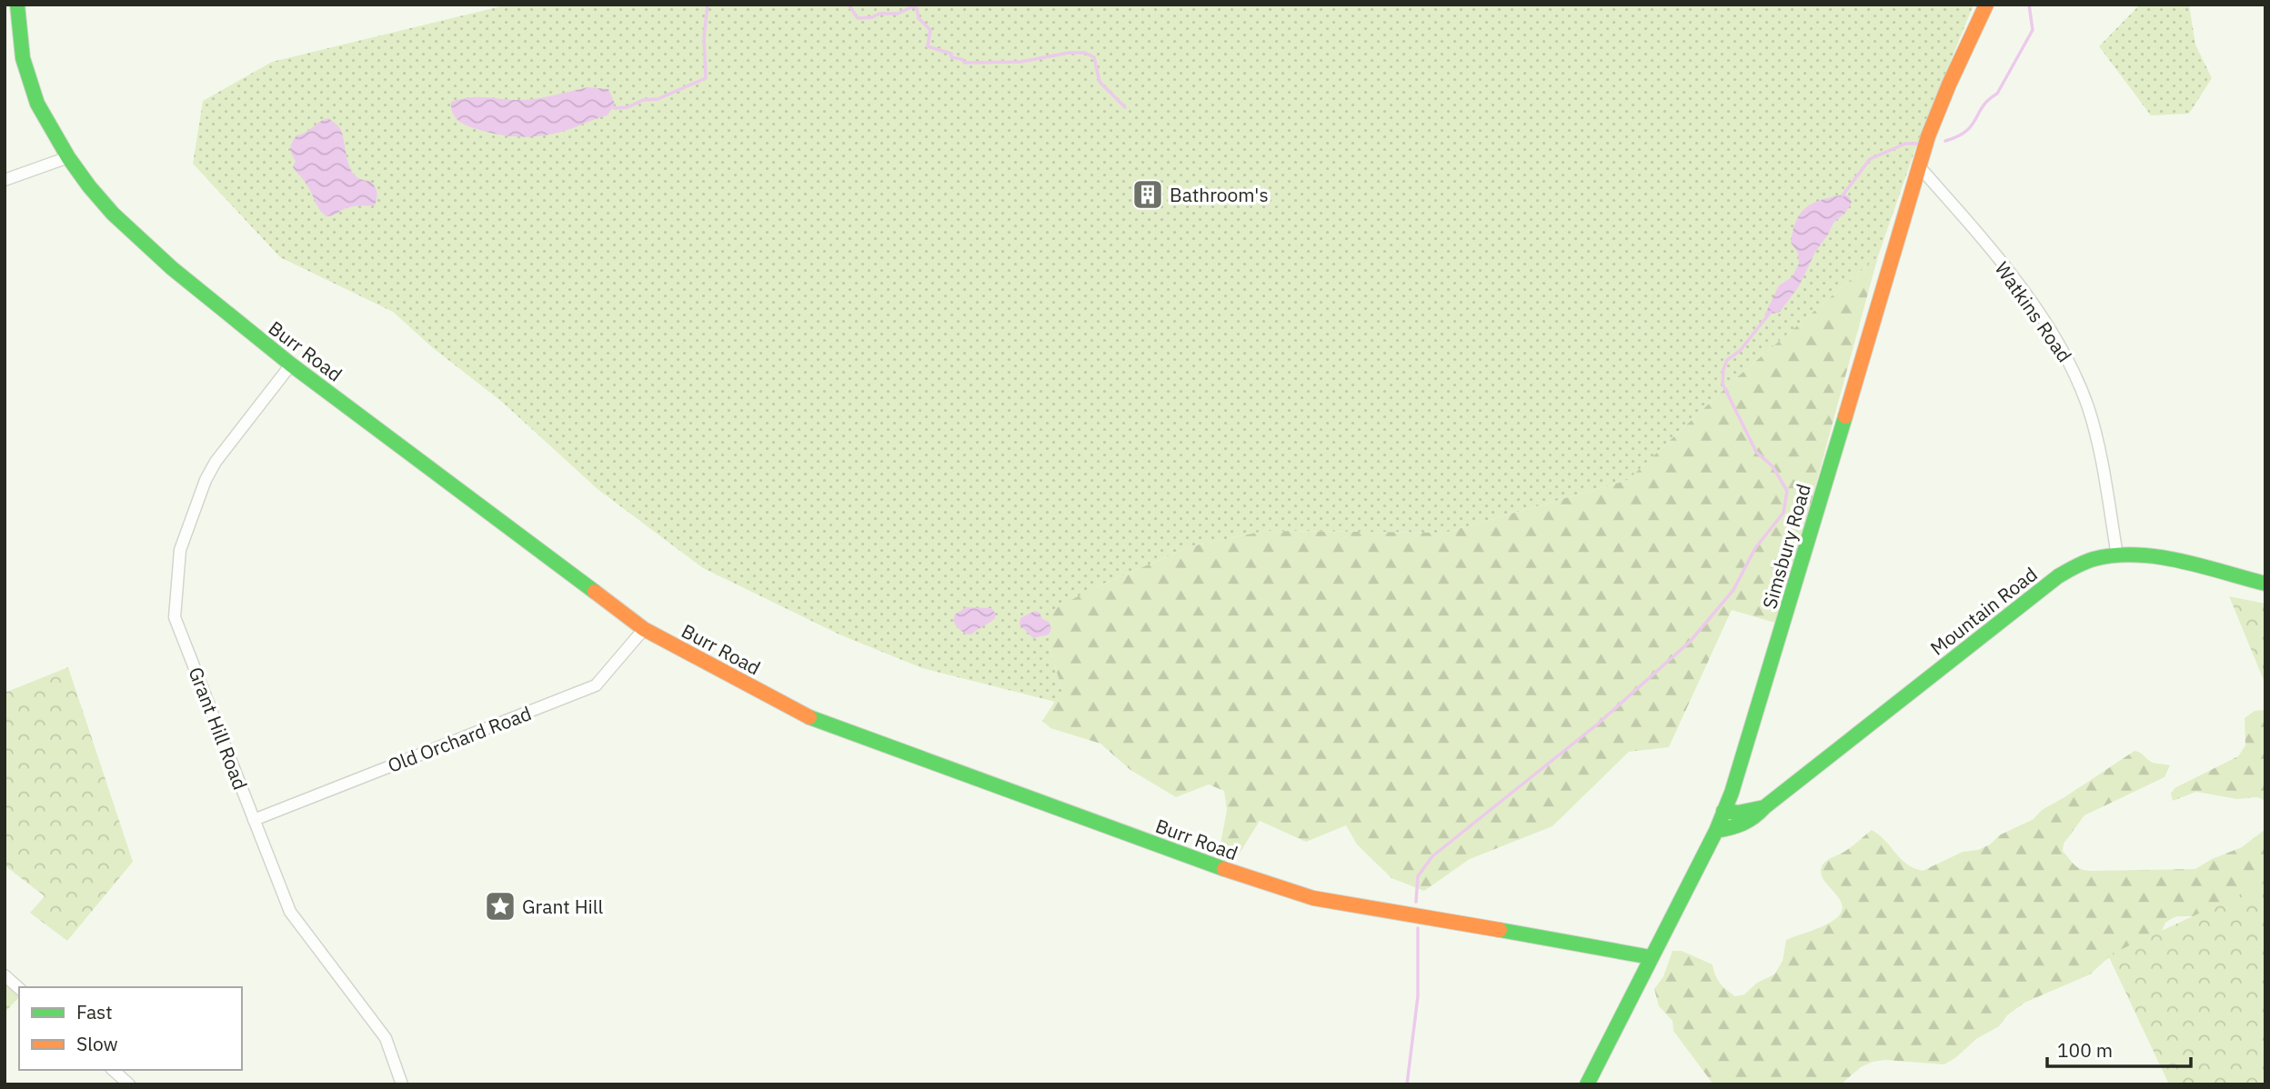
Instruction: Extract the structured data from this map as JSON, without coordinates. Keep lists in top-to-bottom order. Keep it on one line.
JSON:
{"streets":{"street":["Watkins Road","Burr Road","Simsbury Road","Mountain Road","Grant Hill Road","Old Orchard Road"]},"crossings":[["Watkins Road","Simsbury Road"],["Watkins Road","Mountain Road"],["Burr Road","Simsbury Road"],["Burr Road","Grant Hill Road"],["Burr Road","Old Orchard Road"],["Simsbury Road","Mountain Road"],["Grant Hill Road","Old Orchard Road"]],"places":{"building":["Bathroom's"],"place":["Grant Hill"]},"legend":["Fast","Slow"],"scale_bar":"100 m"}
